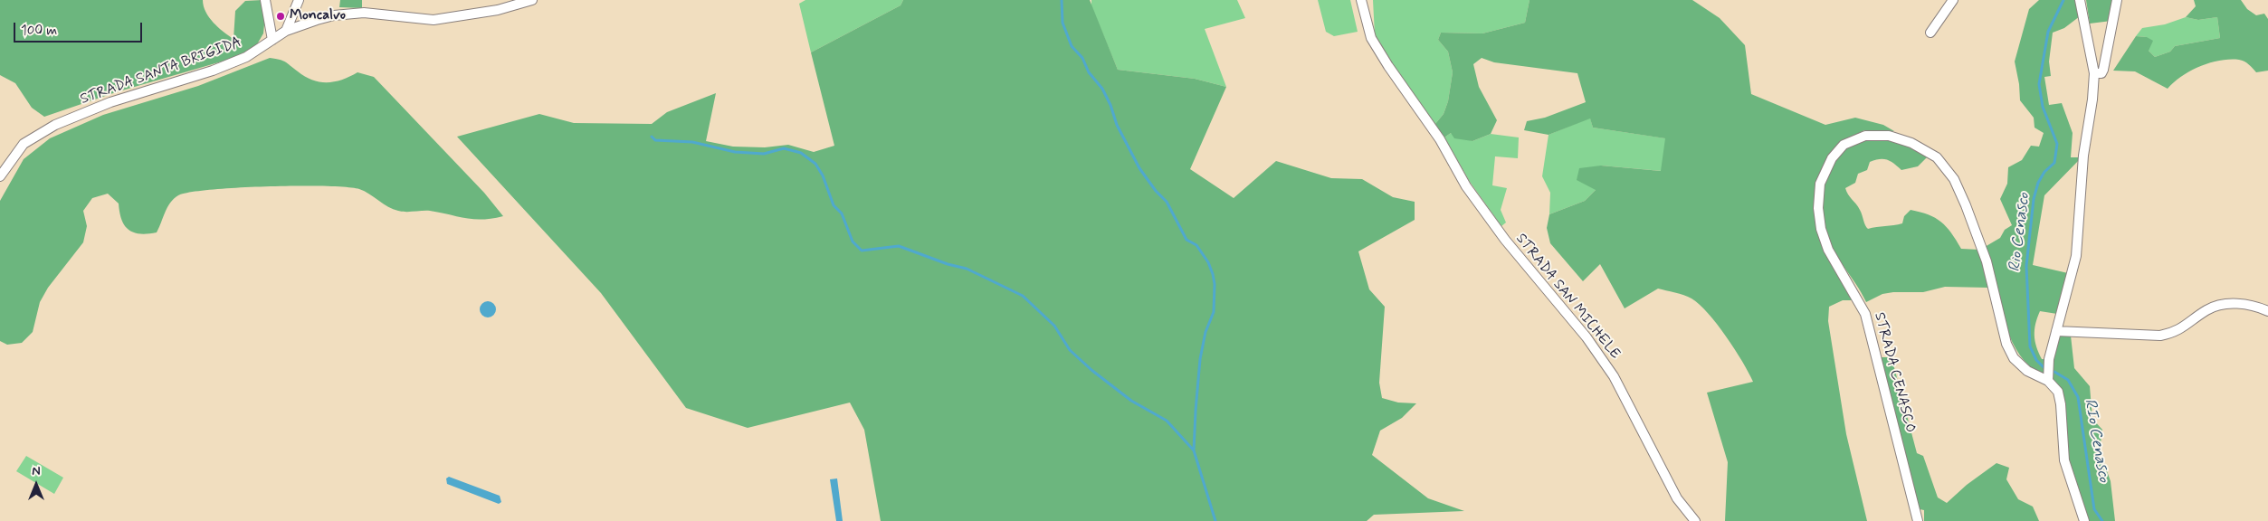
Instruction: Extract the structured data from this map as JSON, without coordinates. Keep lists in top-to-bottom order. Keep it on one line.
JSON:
{"streets":{"street":["STRADA SANTA BRIGIDA","STRADA SAN MICHELE","STRADA CENASCO"]},"water":["Rio Cenasco","RIo Cenasco"],"places":["Moncalvo"],"scale_bar":"100 m","north":"top"}
